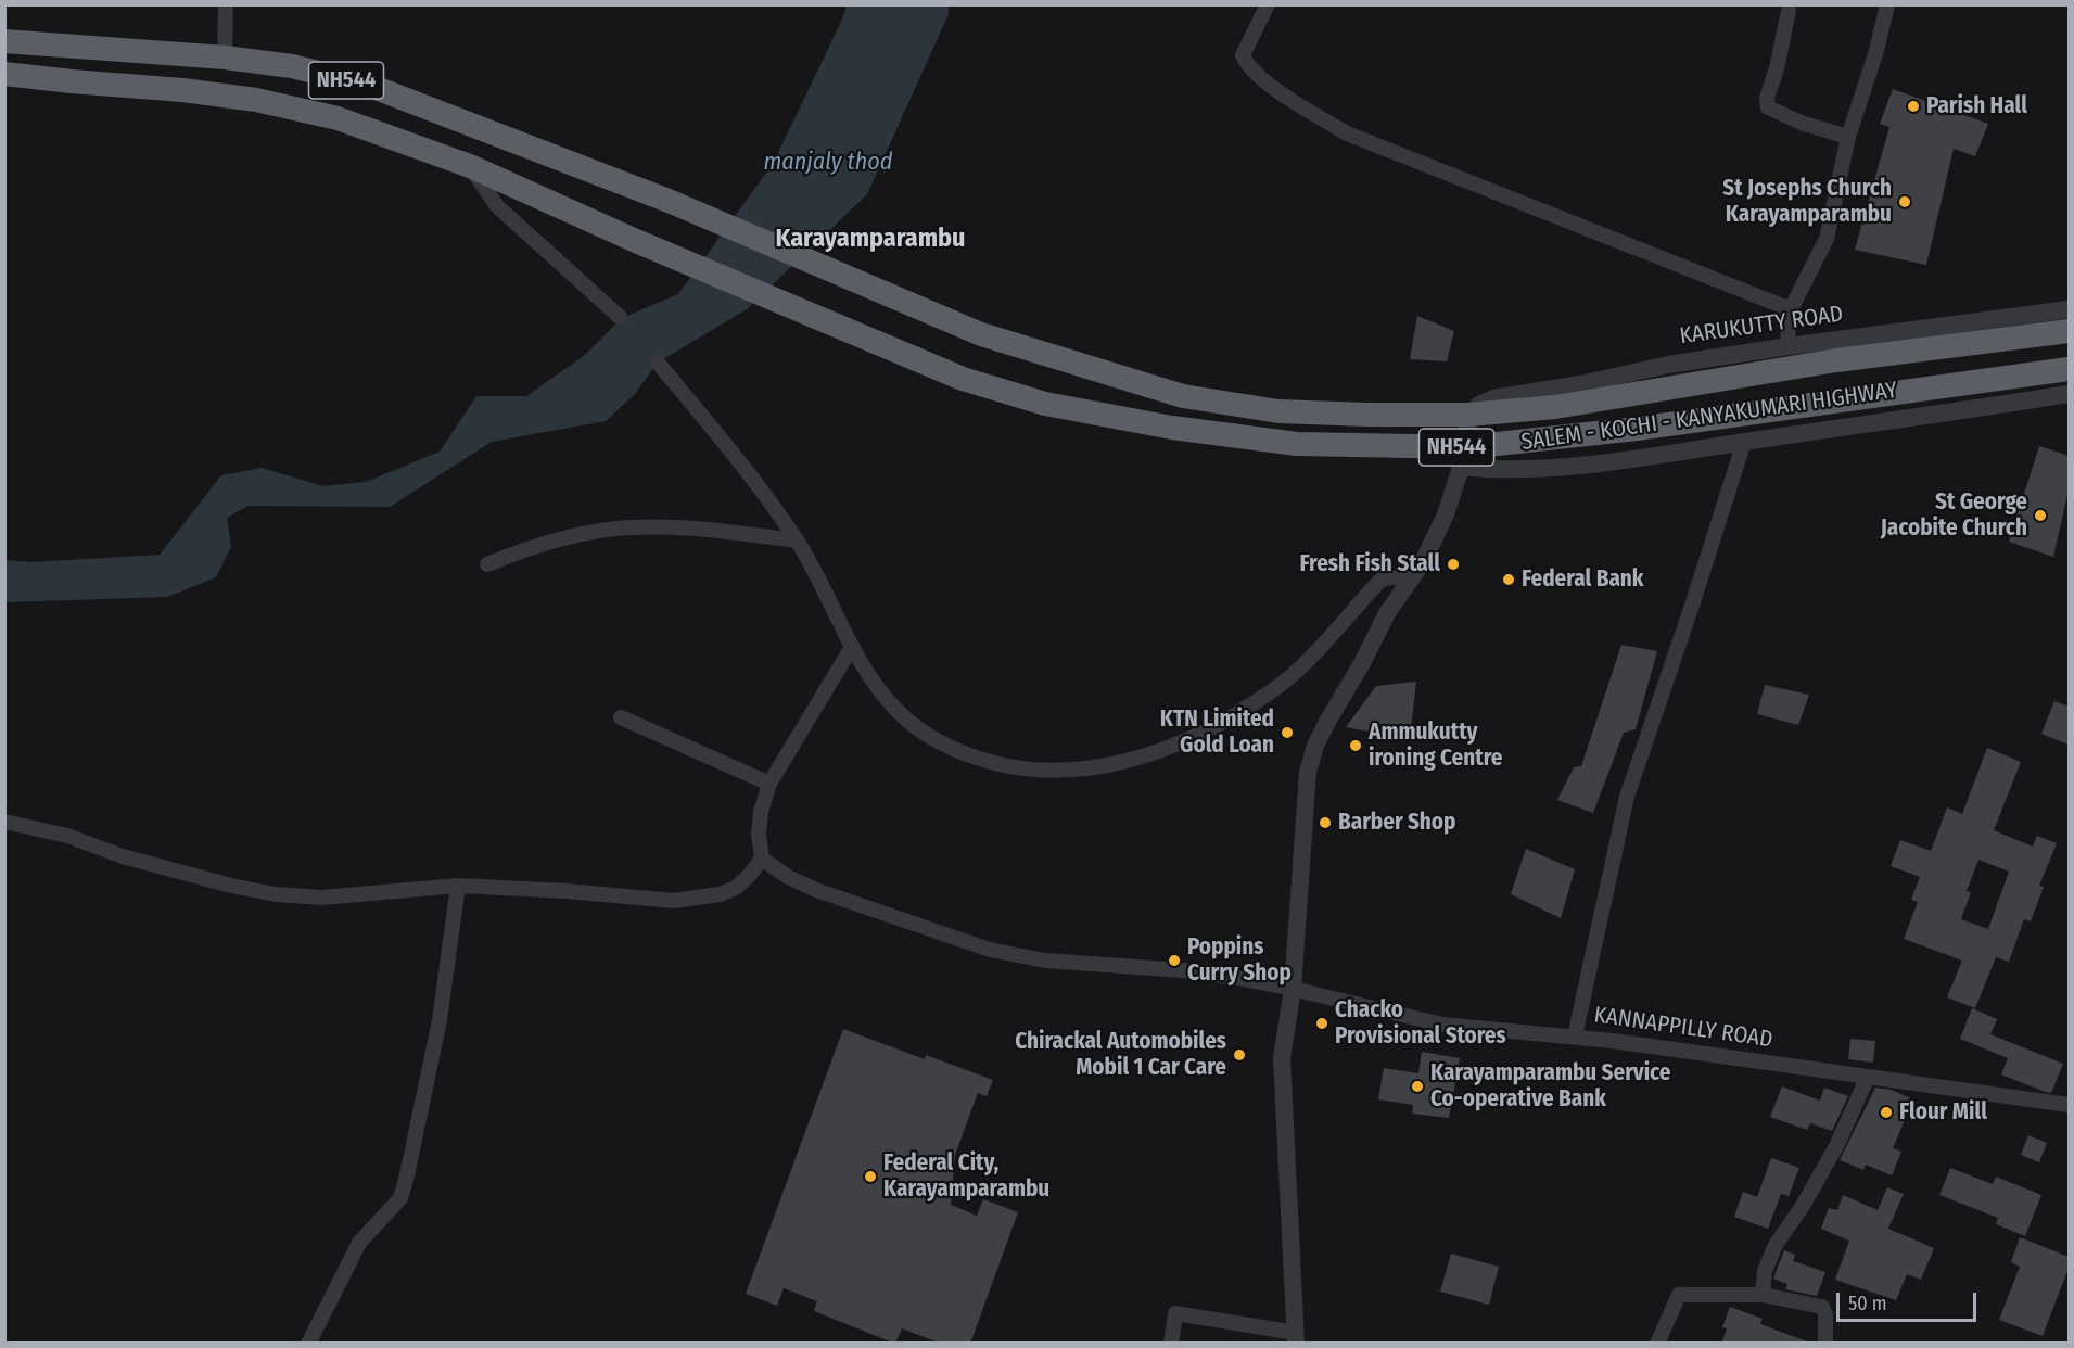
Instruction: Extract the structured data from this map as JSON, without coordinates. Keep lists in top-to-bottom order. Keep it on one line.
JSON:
{"streets":{"highway":["NH544","SALEM - KOCHI - KANYAKUMARI HIGHWAY"],"street":["KARUKUTTY ROAD","KANNAPPILLY ROAD"]},"crossings":[["NH544","SALEM - KOCHI - KANYAKUMARI HIGHWAY"],["KARUKUTTY ROAD","SALEM - KOCHI - KANYAKUMARI HIGHWAY"]],"districts":["Karayamparambu"],"water":["manjaly thod"],"places":["Parish Hall","St Josephs Church Karayamparambu","St George Jacobite Church","Fresh Fish Stall","Federal Bank","KTN Limited Gold Loan","Ammukutty ironing Centre","Barber Shop","Poppins Curry Shop","Chacko Provisional Stores","Chirackal Automobiles Mobil 1 Car Care","Karayamparambu Service Co-operative Bank","Flour Mill","Federal City, Karayamparambu"],"scale_bar":"50 m"}
